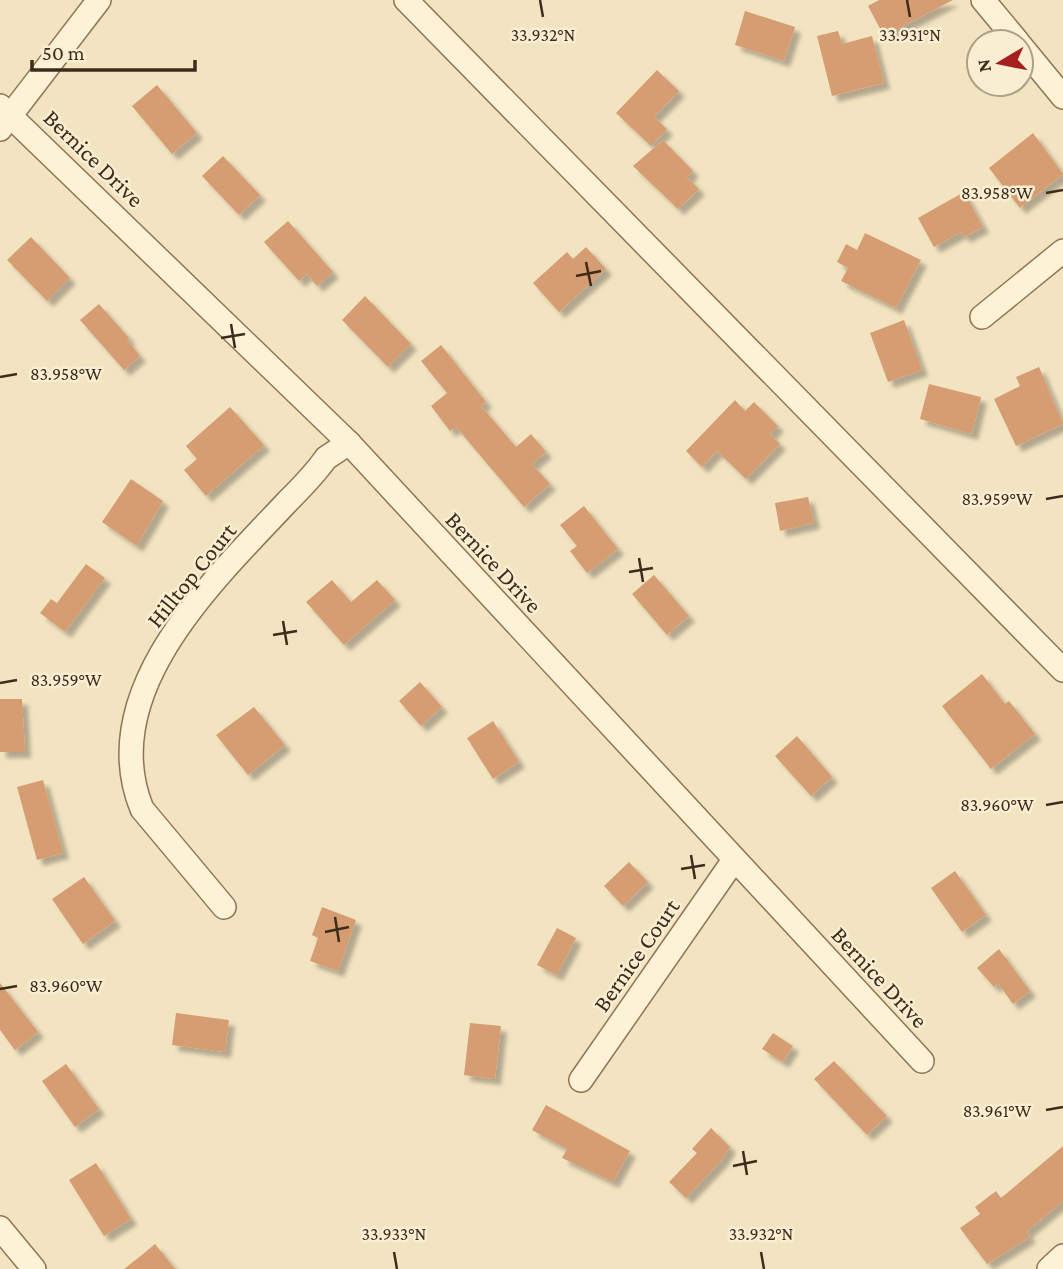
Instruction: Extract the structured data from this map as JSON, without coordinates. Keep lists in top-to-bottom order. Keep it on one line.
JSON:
{"streets":{"street":["Bernice Drive","Hilltop Court","Bernice Court"]},"crossings":[["Bernice Drive","Hilltop Court"],["Bernice Drive","Bernice Court"]],"scale_bar":"50 m","north":"left","coordinates":["33.931°N","33.932°N","83.958°W","83.959°W","83.960°W","83.961°W","33.933°N"]}
